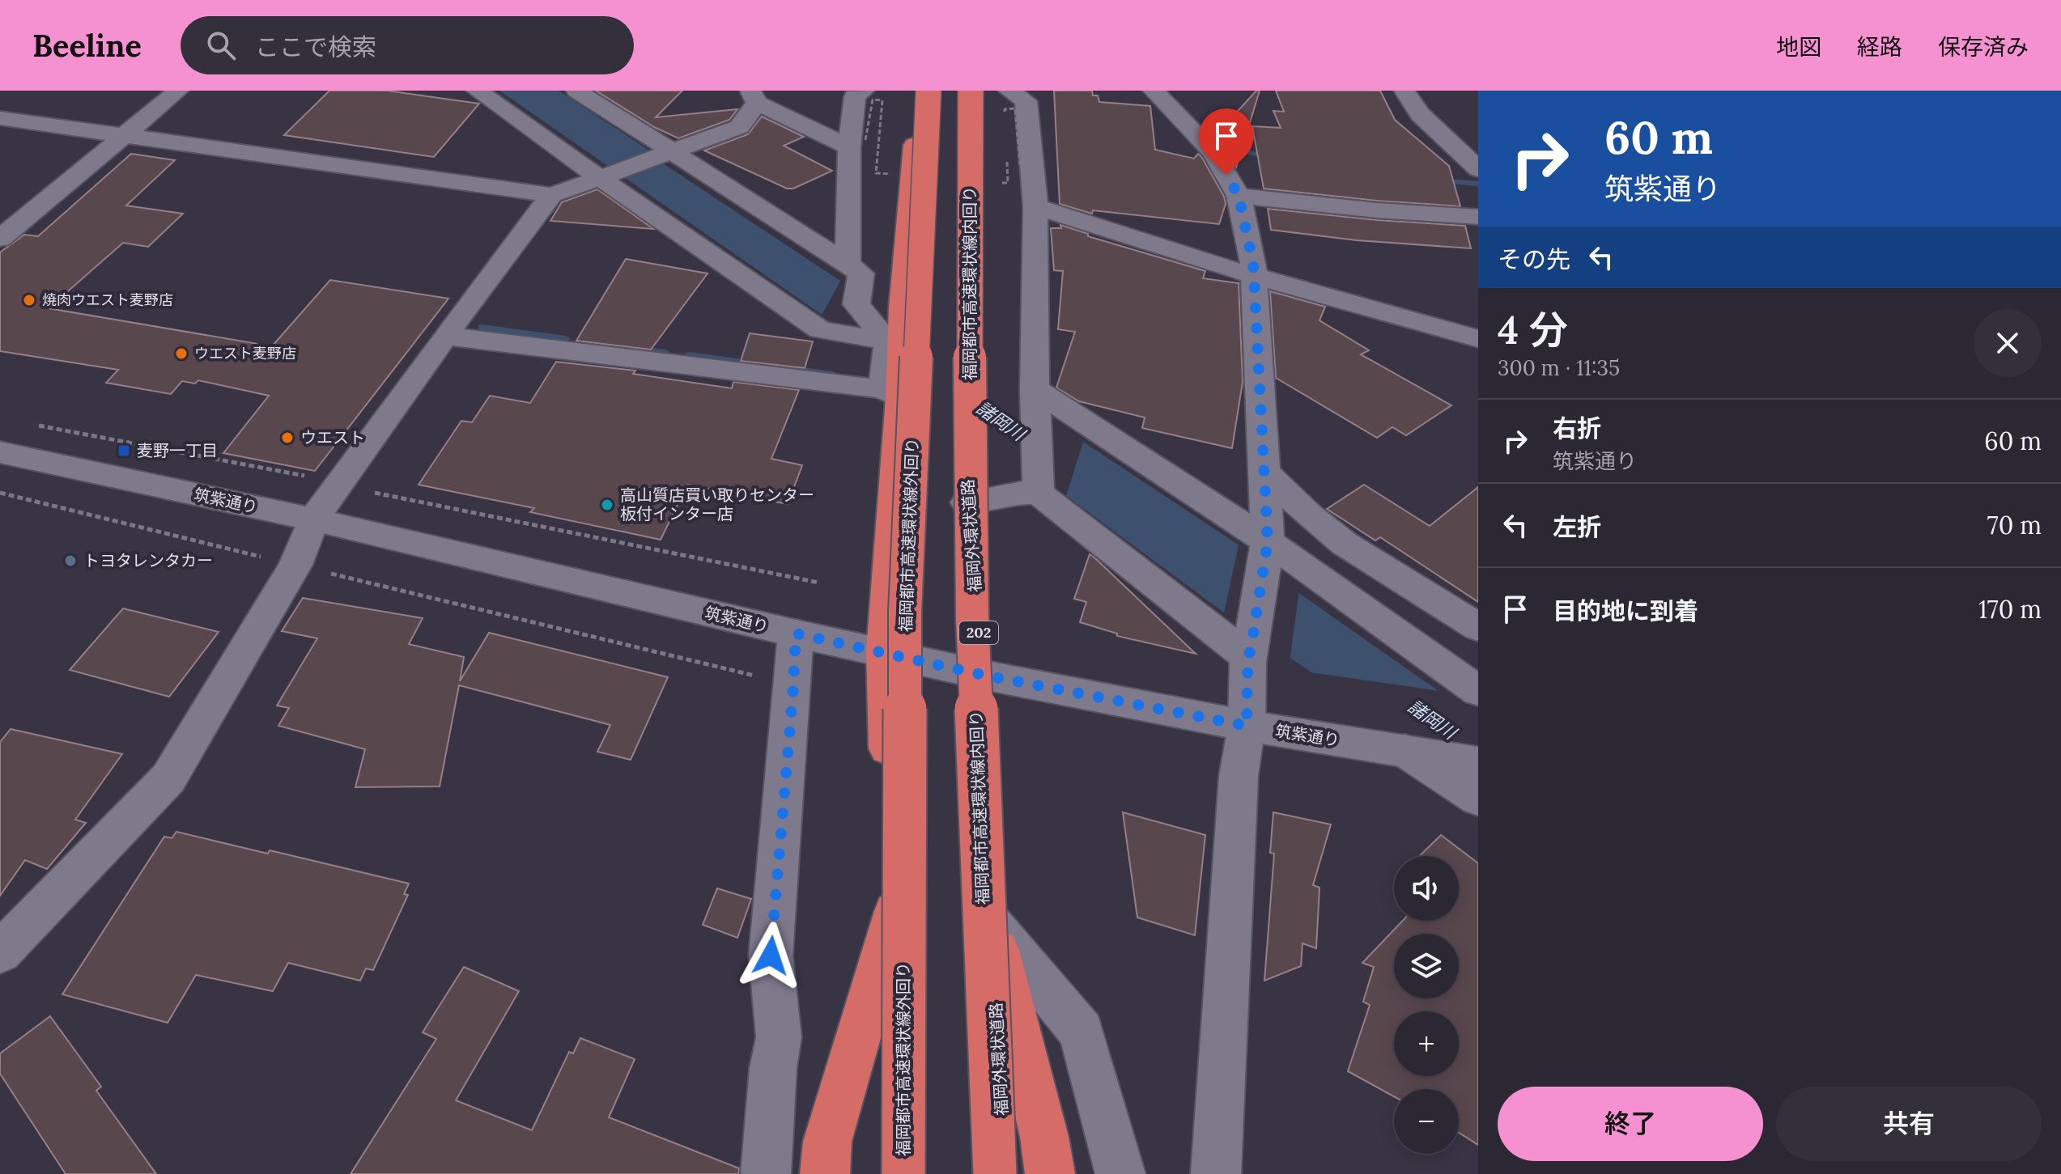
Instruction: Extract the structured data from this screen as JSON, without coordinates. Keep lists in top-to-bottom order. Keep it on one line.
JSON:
{"streets":{"highway":["福岡都市高速環状線内回り","福岡都市高速環状線外回り","福岡外環状道路","202"],"street":["筑紫通り"]},"crossings":[["福岡都市高速環状線内回り","福岡外環状道路"],["筑紫通り","福岡外環状道路"]],"water":["諸岡川"],"places":{"other":["焼肉ウエスト麦野店","ウエスト麦野店","ウエスト","高山質店買い取りセンター 板付インター店","トヨタレンタカー"],"transit":["麦野一丁目"]},"page":{"header":"Beeline","search":"ここで検索","nav":["地図","経路","保存済み"],"turn":["60 m","筑紫通り"],"then":"その先","heading":["4 分","300 m · 11:35"],"list":[{"name":"右折","note":"筑紫通り","value":"60 m"},{"name":"左折","value":"70 m"},{"name":"目的地に到着","value":"170 m"}],"map_buttons":["+","−"],"buttons":["終了","共有"]}}
